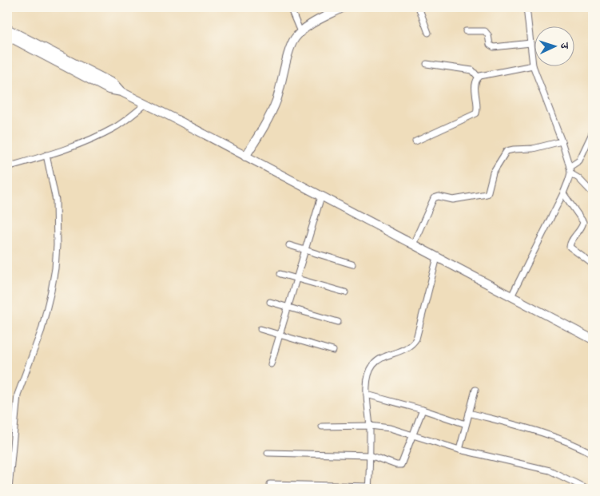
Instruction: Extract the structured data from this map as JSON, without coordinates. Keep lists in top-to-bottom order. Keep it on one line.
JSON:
{"north":"right"}
